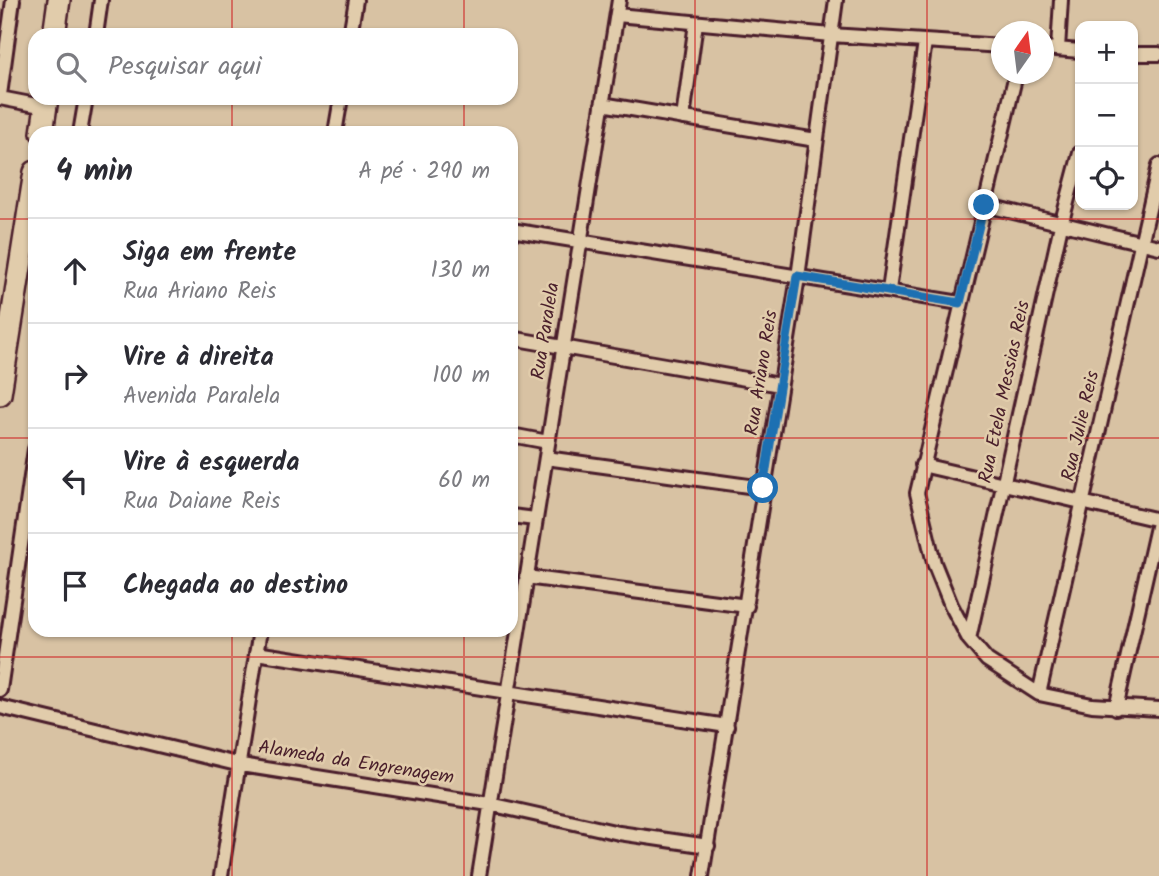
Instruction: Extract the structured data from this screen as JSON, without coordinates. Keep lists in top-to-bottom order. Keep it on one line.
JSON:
{"streets":{"street":["Rua Paralela","Rua Ariano Reis","Rua Etela Messias Reis","Rua Julie Reis","Alameda da Engrenagem"]},"crossings":[["Rua Paralela","Alameda da Engrenagem"],["Rua Ariano Reis","Alameda da Engrenagem"]],"north":"top","page":{"map_buttons":["+","−"],"search":"Pesquisar aqui","heading":["4 min","A pé · 290 m"],"list":[["Siga em frente","Rua Ariano Reis","130 m"],["Vire à direita","Avenida Paralela","100 m"],["Vire à esquerda","Rua Daiane Reis","60 m"],"Chegada ao destino"]}}
